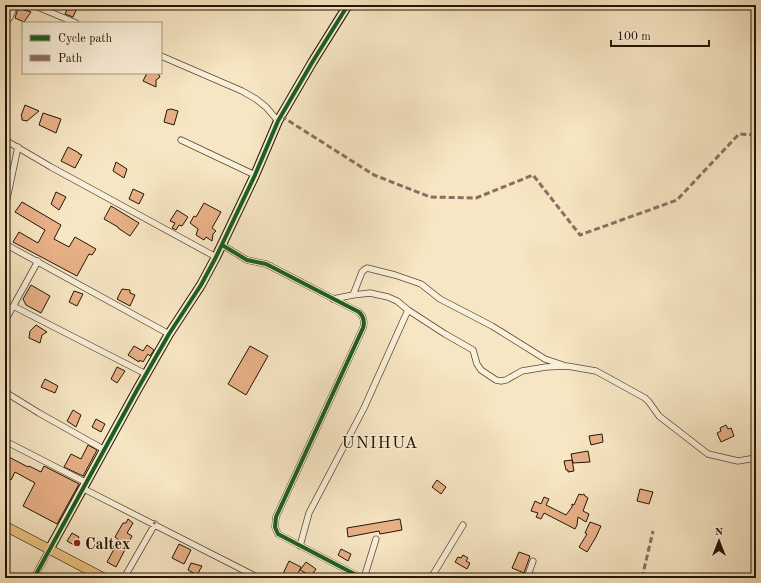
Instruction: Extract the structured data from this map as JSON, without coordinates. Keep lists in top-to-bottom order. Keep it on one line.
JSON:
{"districts":["UNIHUA"],"places":["Caltex"],"legend":["Cycle path","Path"],"scale_bar":"100 m","north":"top"}
